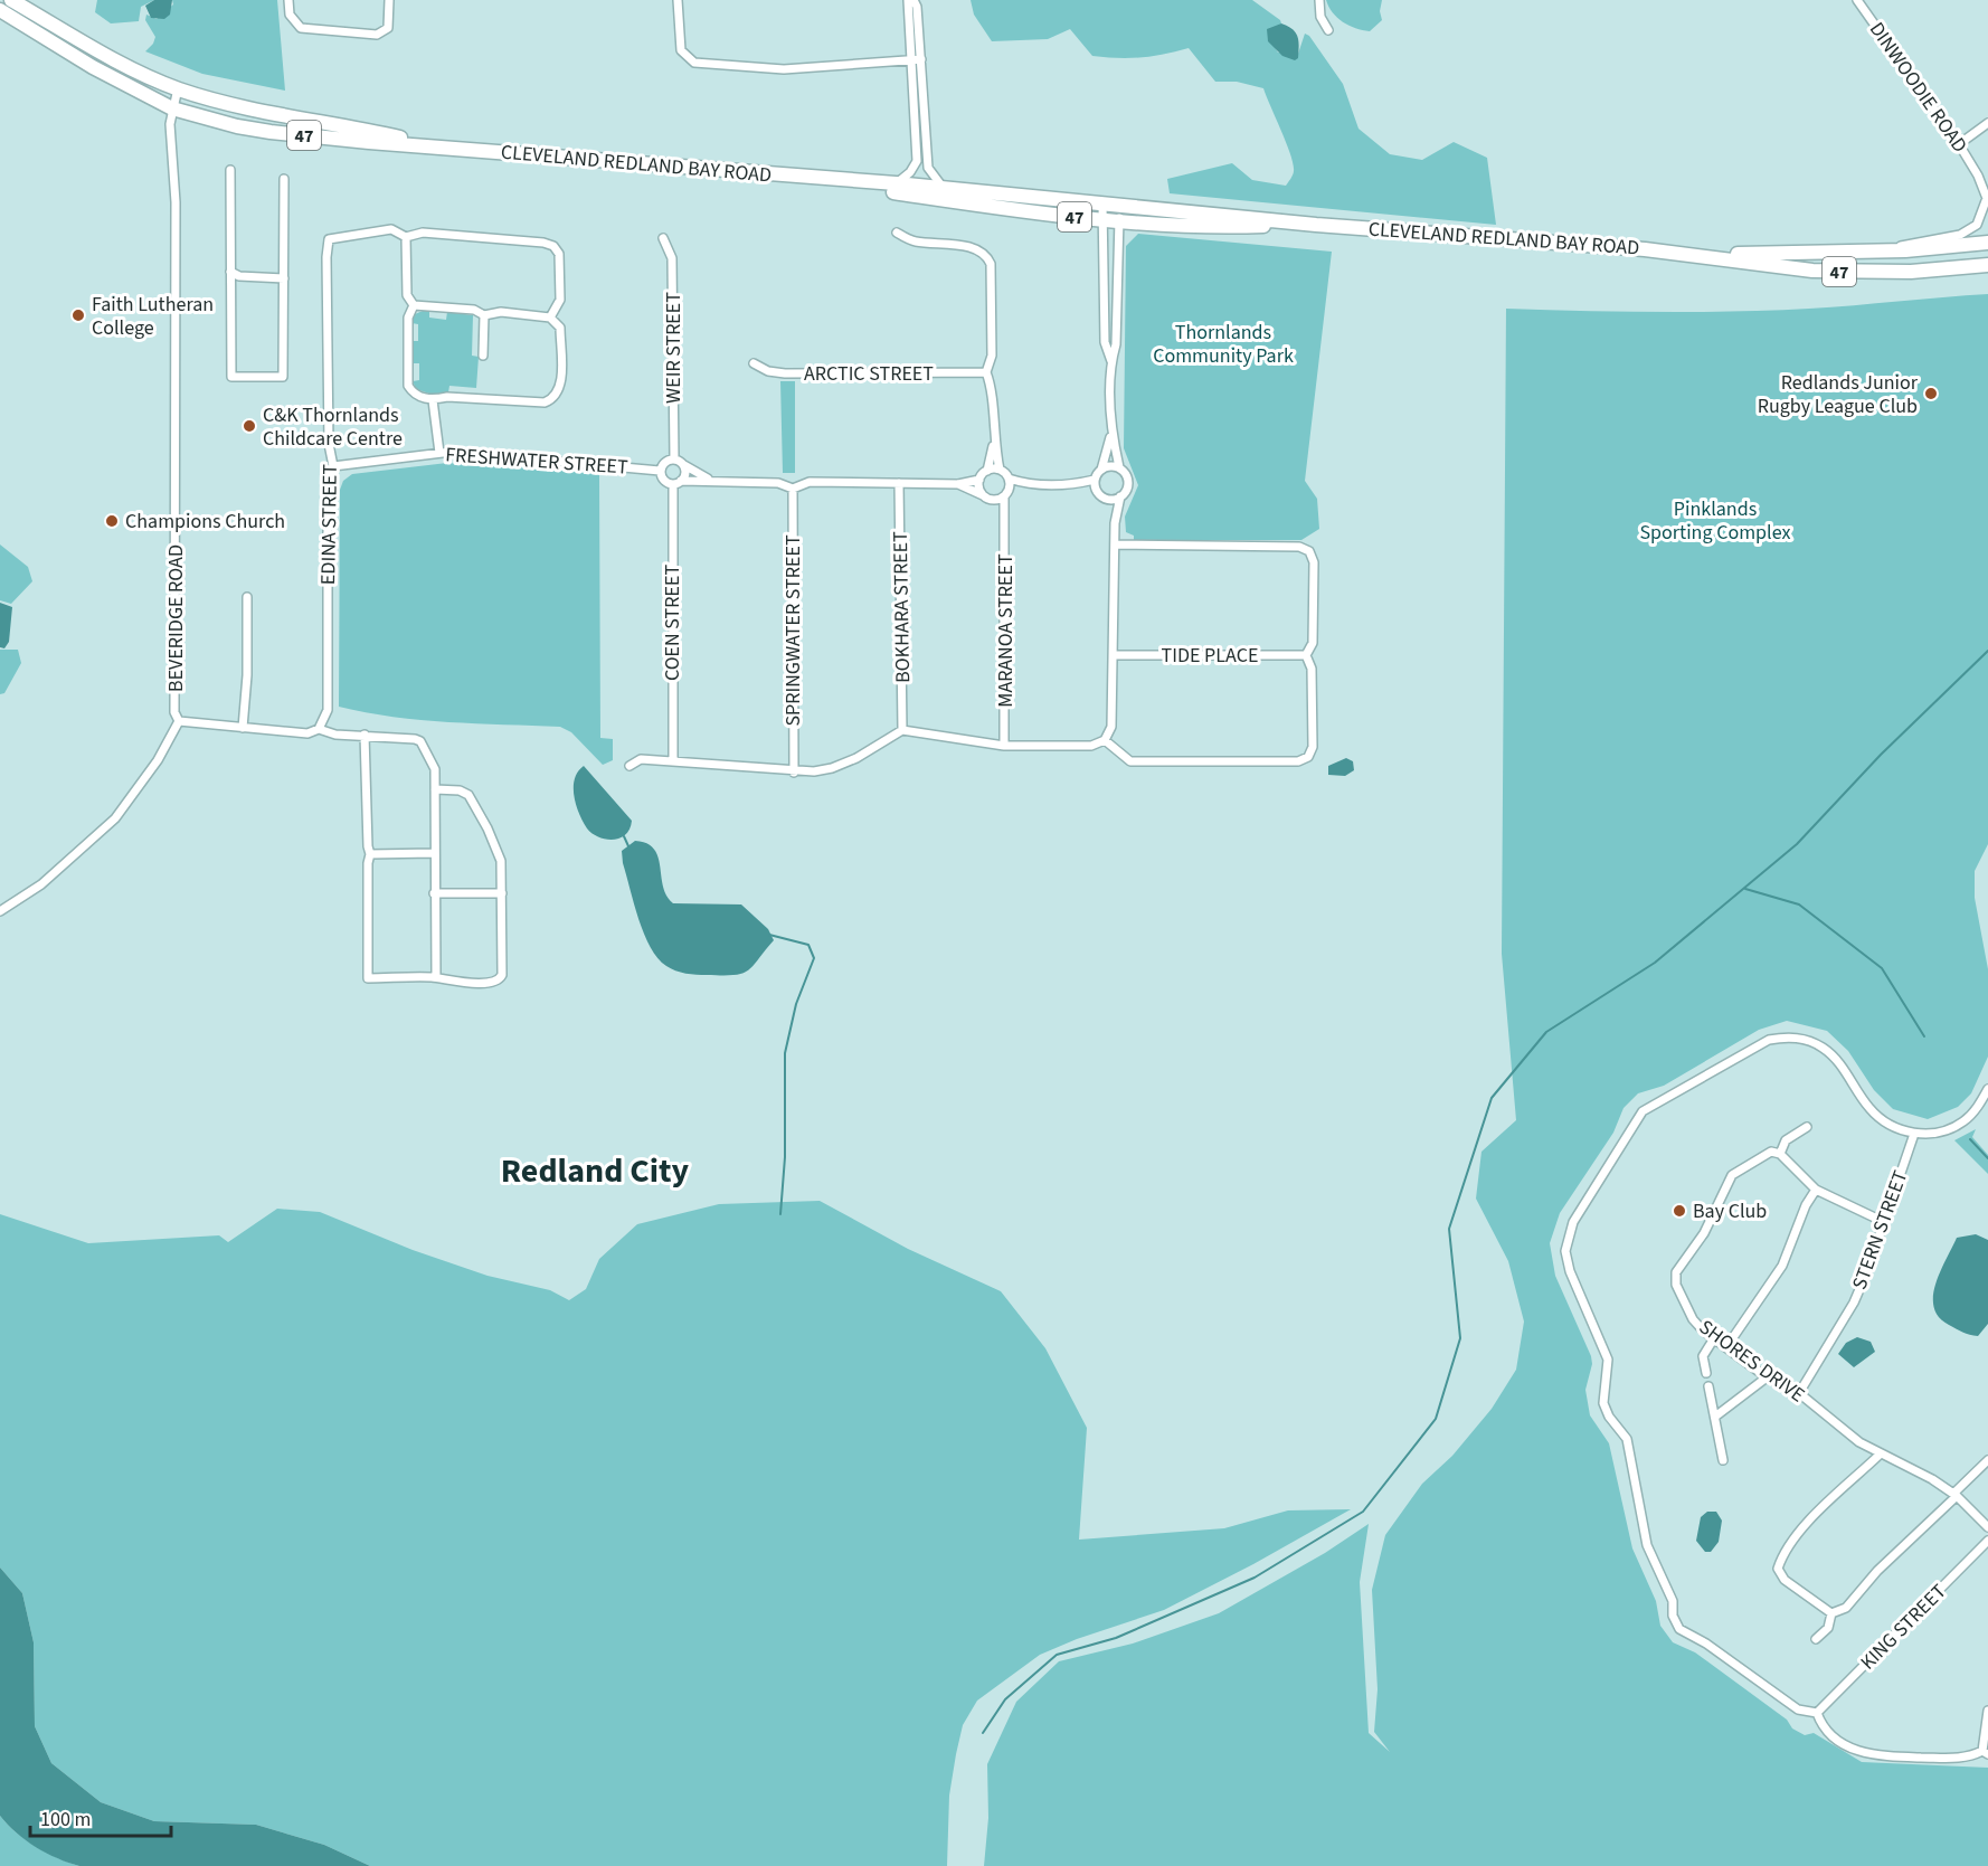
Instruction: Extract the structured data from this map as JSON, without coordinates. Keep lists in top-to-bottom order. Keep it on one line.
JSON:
{"streets":{"highway":["47","CLEVELAND REDLAND BAY ROAD"],"street":["DINWOODIE ROAD","WEIR STREET","ARCTIC STREET","FRESHWATER STREET","EDINA STREET","BOKHARA STREET","BEVERIDGE ROAD","COEN STREET","SPRINGWATER STREET","MARANOA STREET","TIDE PLACE","STERN STREET","SHORES DRIVE","KING STREET"]},"crossings":[["DINWOODIE ROAD","CLEVELAND REDLAND BAY ROAD"],["CLEVELAND REDLAND BAY ROAD","BEVERIDGE ROAD"],["WEIR STREET","FRESHWATER STREET"],["WEIR STREET","COEN STREET"],["FRESHWATER STREET","EDINA STREET"],["FRESHWATER STREET","COEN STREET"],["STERN STREET","SHORES DRIVE"]],"districts":["Redland City"],"parks":["Thornlands Community Park","Pinklands Sporting Complex"],"places":["Faith Lutheran College","Redlands Junior Rugby League Club","C&K Thornlands Childcare Centre","Champions Church","Bay Club"],"scale_bar":"100 m"}
